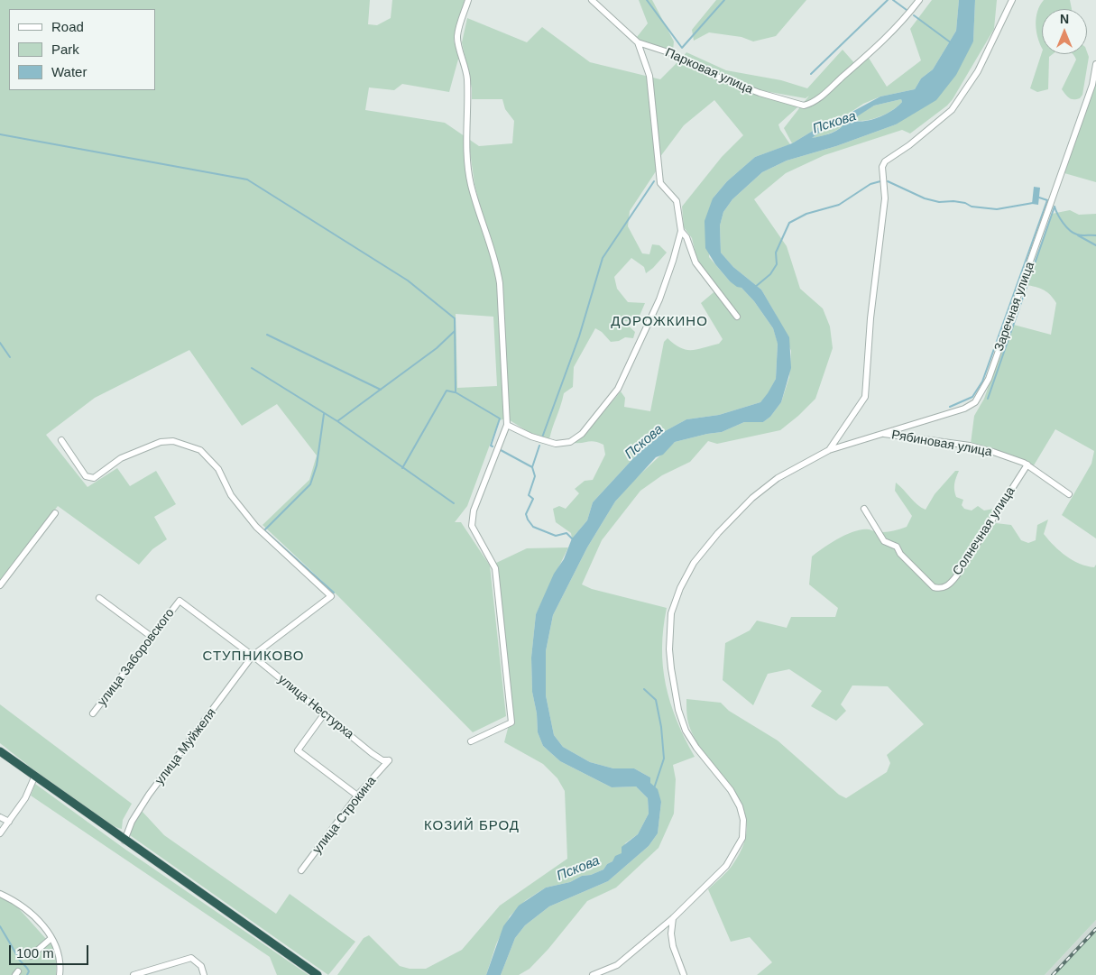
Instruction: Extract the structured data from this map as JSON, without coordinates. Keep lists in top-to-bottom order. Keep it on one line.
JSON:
{"streets":{"street":["Парковая улица","Заречная улица","Рябиновая улица","Солнечная улица","улица Заборовского","улица Нестурха","улица Муйжеля","улица Строкина"]},"crossings":[["Заречная улица","Рябиновая улица"],["Рябиновая улица","Солнечная улица"],["улица Заборовского","улица Нестурха"],["улица Нестурха","улица Муйжеля"],["улица Нестурха","улица Строкина"]],"districts":["ДОРОЖКИНО","СТУПНИКОВО","КОЗИЙ БРОД"],"water":["Пскова"],"legend":["Road","Park","Water"],"scale_bar":"100 m","north":"top"}
